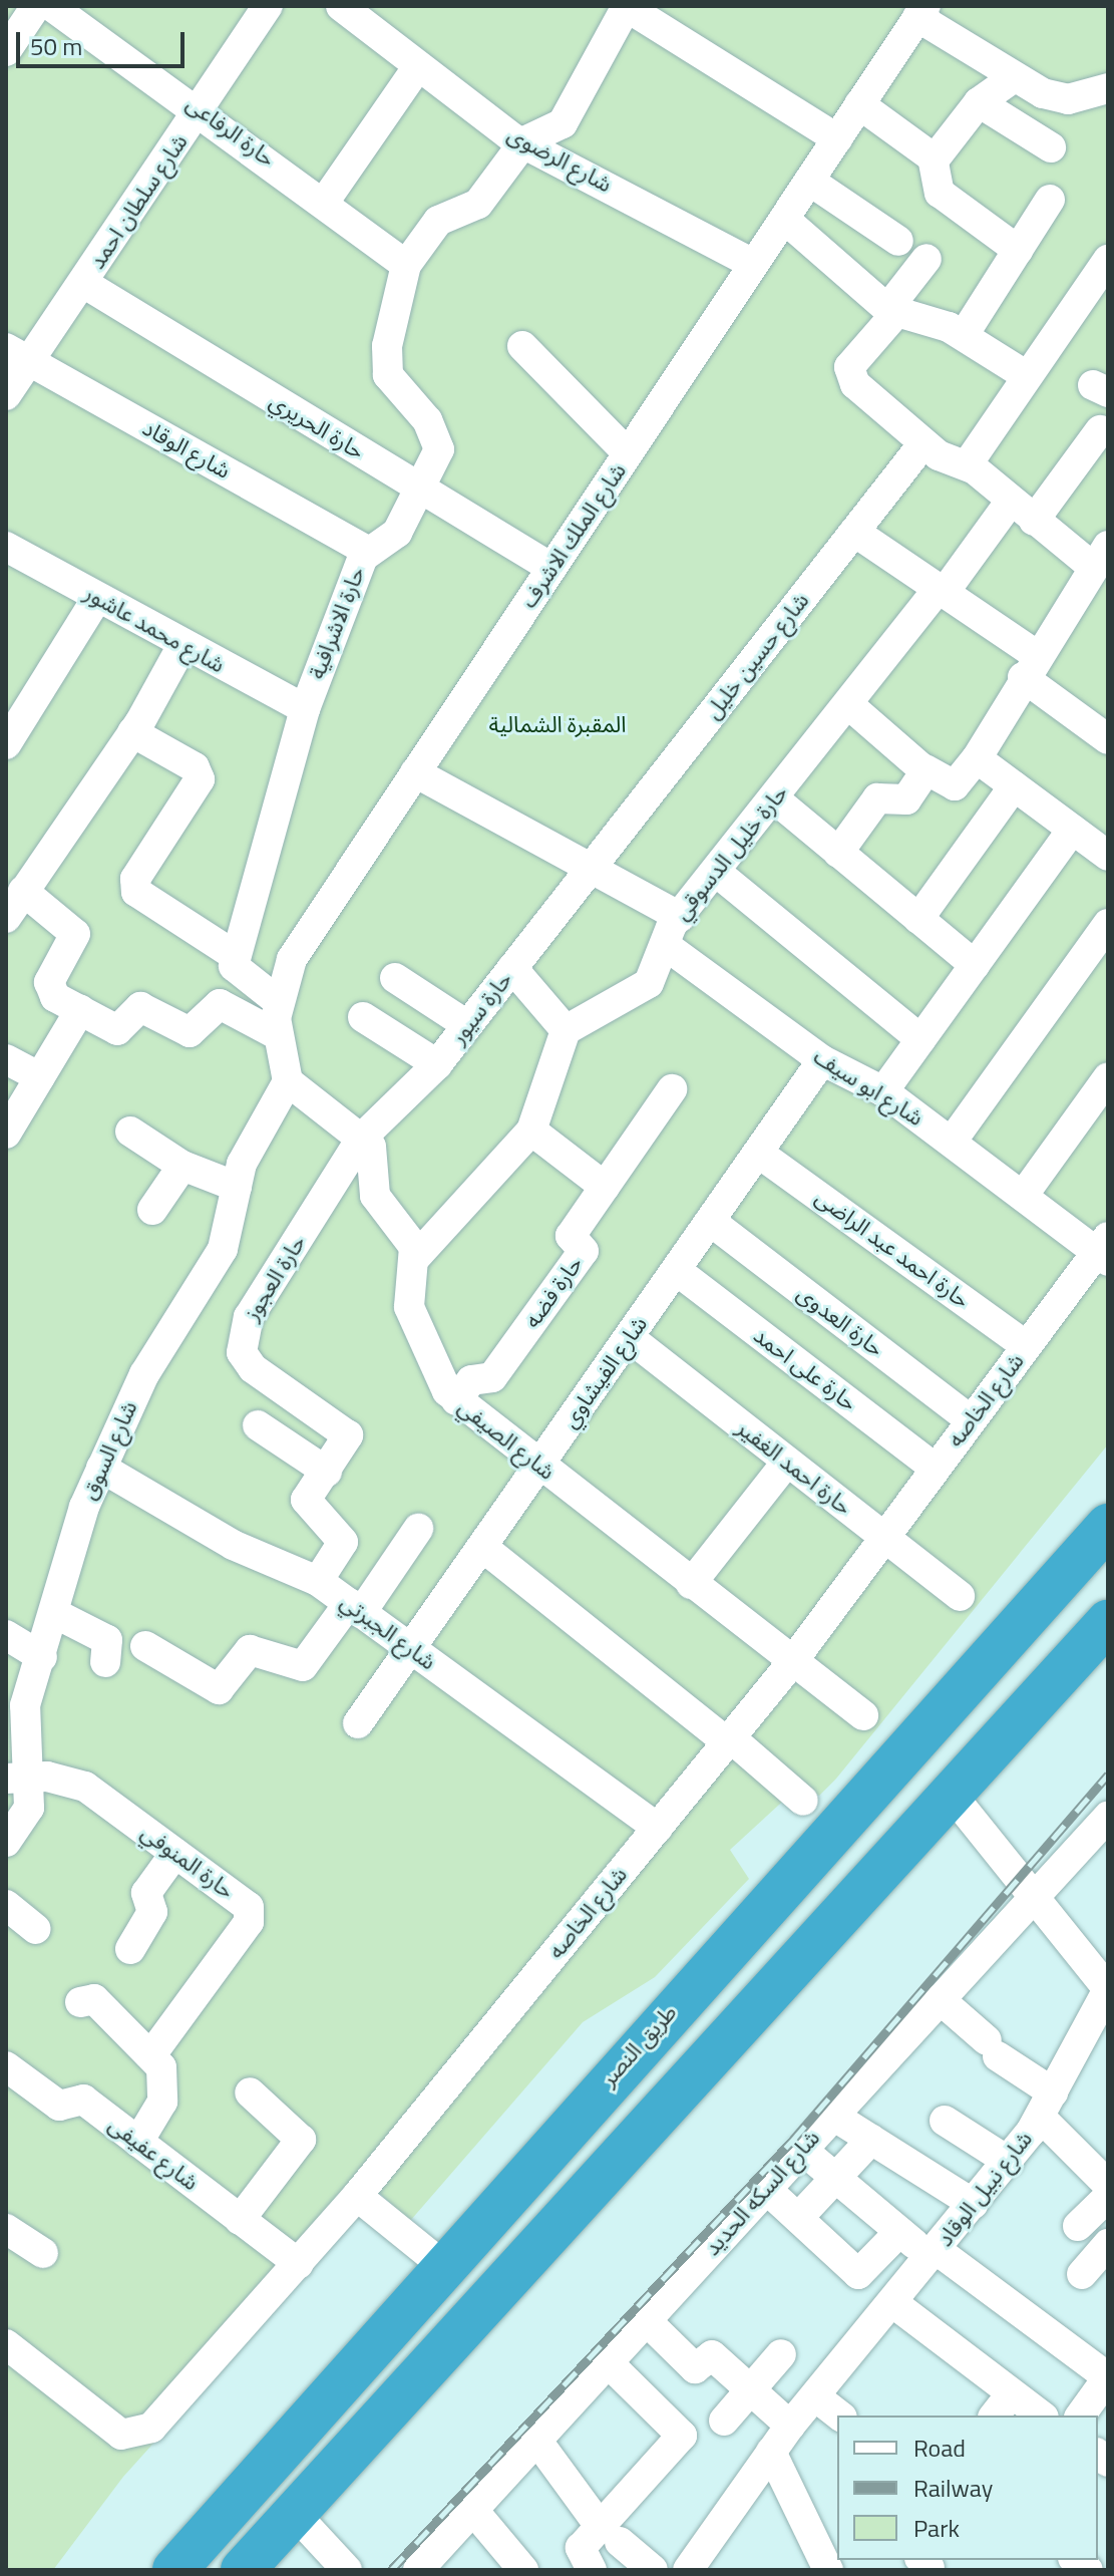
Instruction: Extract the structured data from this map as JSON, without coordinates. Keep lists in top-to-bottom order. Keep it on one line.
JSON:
{"streets":{"highway":["طريق النصر"],"street":["حارة الرفاعى","شارع الرضوى","شارع سلطان احمد","حارة الحريري","شارع الوقاد","شارع الملك الاشرف","حارة الاشرافية","شارع محمد عاشور","شارع حسين خليل","حارة خليل الدسوقي","حارة سيور","شارع ابو سيف","حارة احمد عبد الراضى","حارة العجوز","حارة فضه","حارة العدوى","حارة على احمد","شارع الفيشاوي","شارع الخاصه","شارع الصيفي","شارع السوق","حارة احمد الغفير","شارع الجبرتي","حارة المنوفي","شارع عفيفى","شارع نبيل الوقاد","شارع السكه الحديد"]},"crossings":[["حارة الرفاعى","شارع سلطان احمد"],["حارة الرفاعى","حارة الاشرافية"],["شارع الرضوى","شارع الملك الاشرف"],["شارع سلطان احمد","حارة الحريري"],["شارع سلطان احمد","شارع الوقاد"],["حارة الحريري","شارع الملك الاشرف"],["حارة الحريري","حارة الاشرافية"],["شارع الوقاد","حارة الاشرافية"],["شارع الملك الاشرف","شارع السوق"],["حارة الاشرافية","شارع محمد عاشور"],["شارع حسين خليل","حارة سيور"],["حارة خليل الدسوقي","شارع ابو سيف"],["حارة سيور","حارة العجوز"],["شارع ابو سيف","شارع الفيشاوي"],["شارع ابو سيف","شارع الخاصه"],["حارة احمد عبد الراضى","شارع الفيشاوي"],["حارة احمد عبد الراضى","شارع الخاصه"],["حارة العجوز","شارع الجبرتي"],["حارة فضه","شارع الصيفي"],["حارة العدوى","شارع الفيشاوي"],["حارة العدوى","شارع الخاصه"],["حارة على احمد","شارع الفيشاوي"],["حارة على احمد","شارع الخاصه"],["شارع الفيشاوي","شارع الصيفي"],["شارع الفيشاوي","حارة احمد الغفير"],["شارع الفيشاوي","شارع الجبرتي"],["شارع الخاصه","شارع الصيفي"],["شارع الخاصه","حارة احمد الغفير"],["شارع الخاصه","شارع الجبرتي"],["شارع الخاصه","شارع عفيفى"],["شارع السوق","شارع الجبرتي"],["شارع السوق","حارة المنوفي"],["شارع نبيل الوقاد","شارع السكه الحديد"]],"parks":["المقبرة الشمالية"],"legend":["Road","Railway","Park"],"scale_bar":"50 m"}
